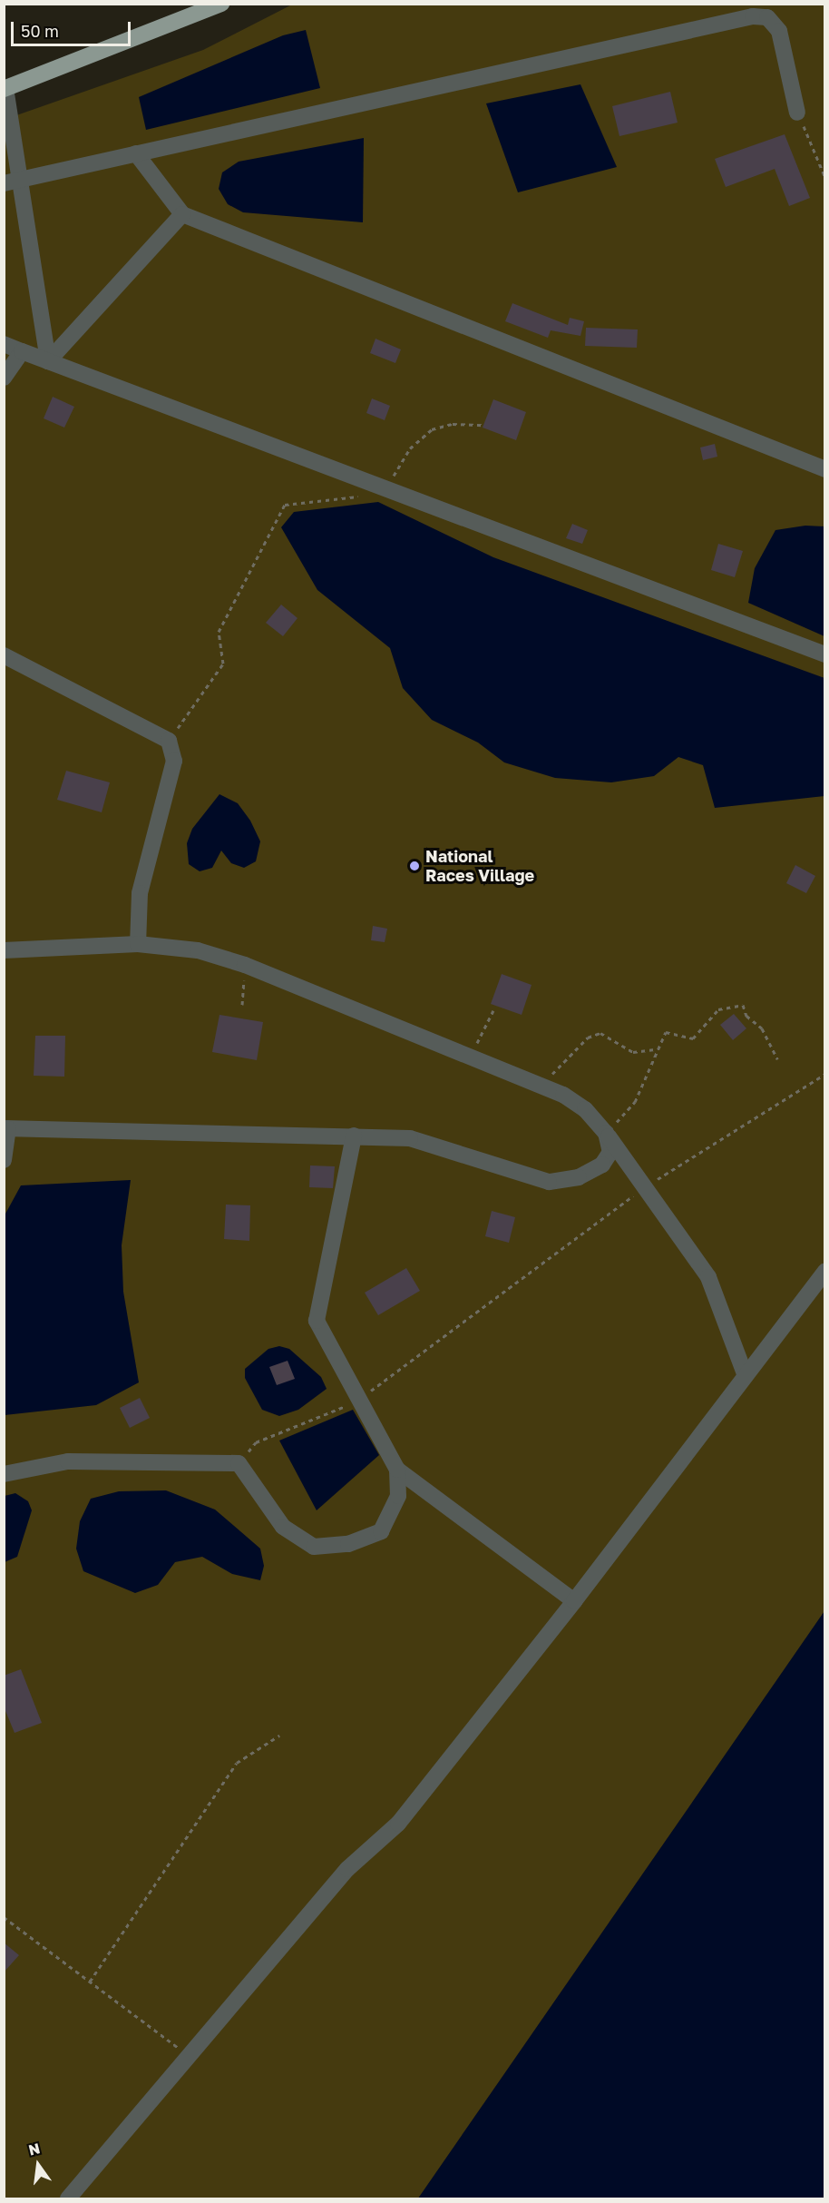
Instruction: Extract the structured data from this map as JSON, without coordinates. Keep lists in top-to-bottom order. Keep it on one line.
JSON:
{"places":["National Races Village"],"scale_bar":"50 m","north":"top"}
